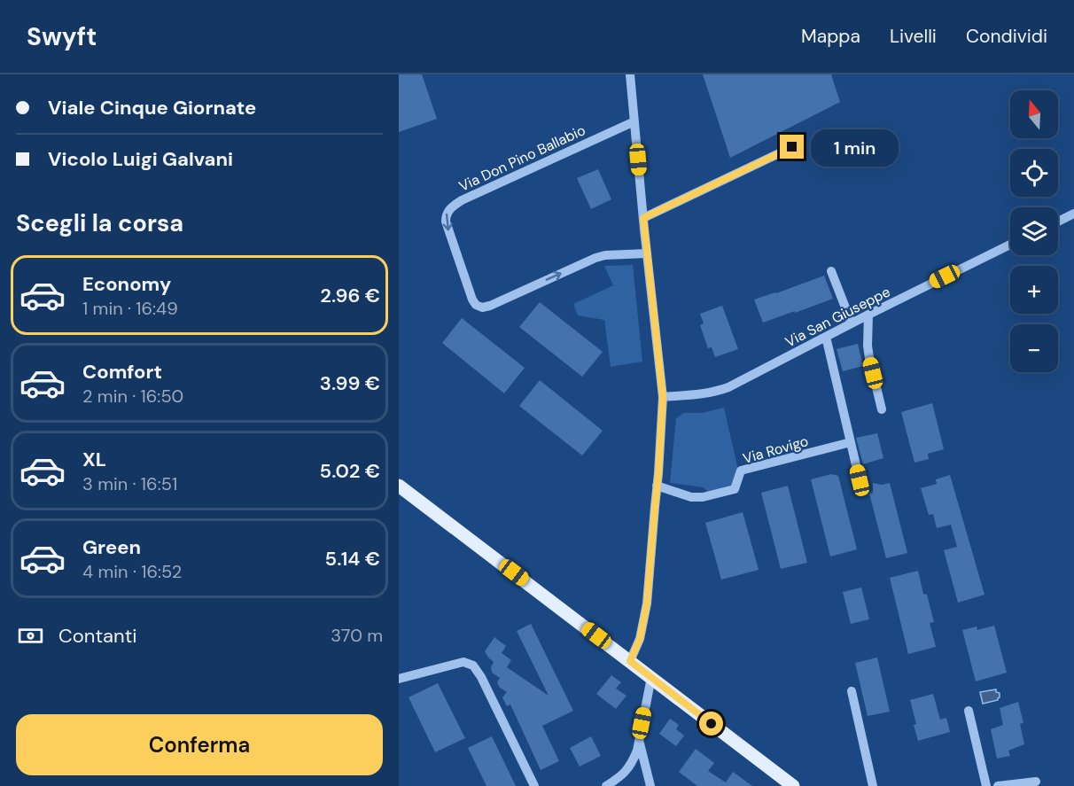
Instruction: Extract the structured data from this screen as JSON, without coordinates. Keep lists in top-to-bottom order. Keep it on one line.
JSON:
{"streets":{"street":["Via Don Pino Ballabio","Via San Giuseppe","Via Rovigo"]},"north":"top","page":{"header":"Swyft","nav":["Mappa","Livelli","Condividi"],"banner":["Viale Cinque Giornate","Vicolo Luigi Galvani"],"map_buttons":["+","−"],"bubble":"1 min","heading":"Scegli la corsa","list":[{"name":"Economy","note":"1 min · 16:49","value":"2.96 €"},{"name":"Comfort","note":"2 min · 16:50","value":"3.99 €"},{"name":"XL","note":"3 min · 16:51","value":"5.02 €"},{"name":"Green","note":"4 min · 16:52","value":"5.14 €"}],"pay":["Contanti","370 m"],"buttons":"Conferma"}}
